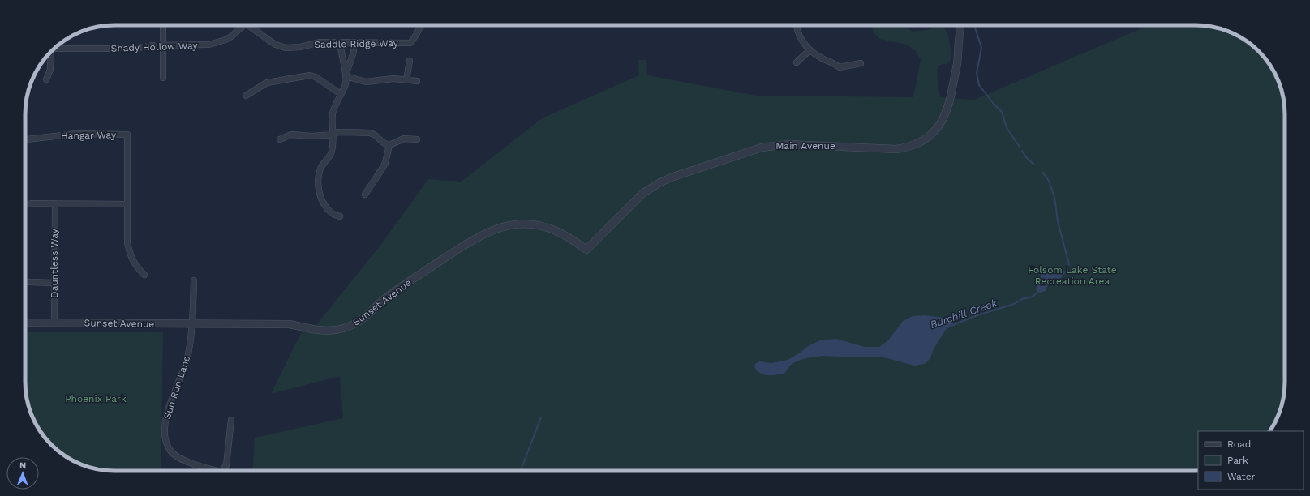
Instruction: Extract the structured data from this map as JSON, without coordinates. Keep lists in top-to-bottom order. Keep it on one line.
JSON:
{"streets":{"street":["Saddle Ridge Way","Shady Hollow Way","Hangar Way","Main Avenue","Dauntless Way","Sunset Avenue","Sun Run Lane"]},"crossings":[["Main Avenue","Sunset Avenue"],["Dauntless Way","Sunset Avenue"],["Sunset Avenue","Sun Run Lane"]],"water":["Burchill Creek"],"parks":["Folsom Lake State Recreation Area","Phoenix Park"],"legend":["Road","Park","Water"],"north":"top"}
